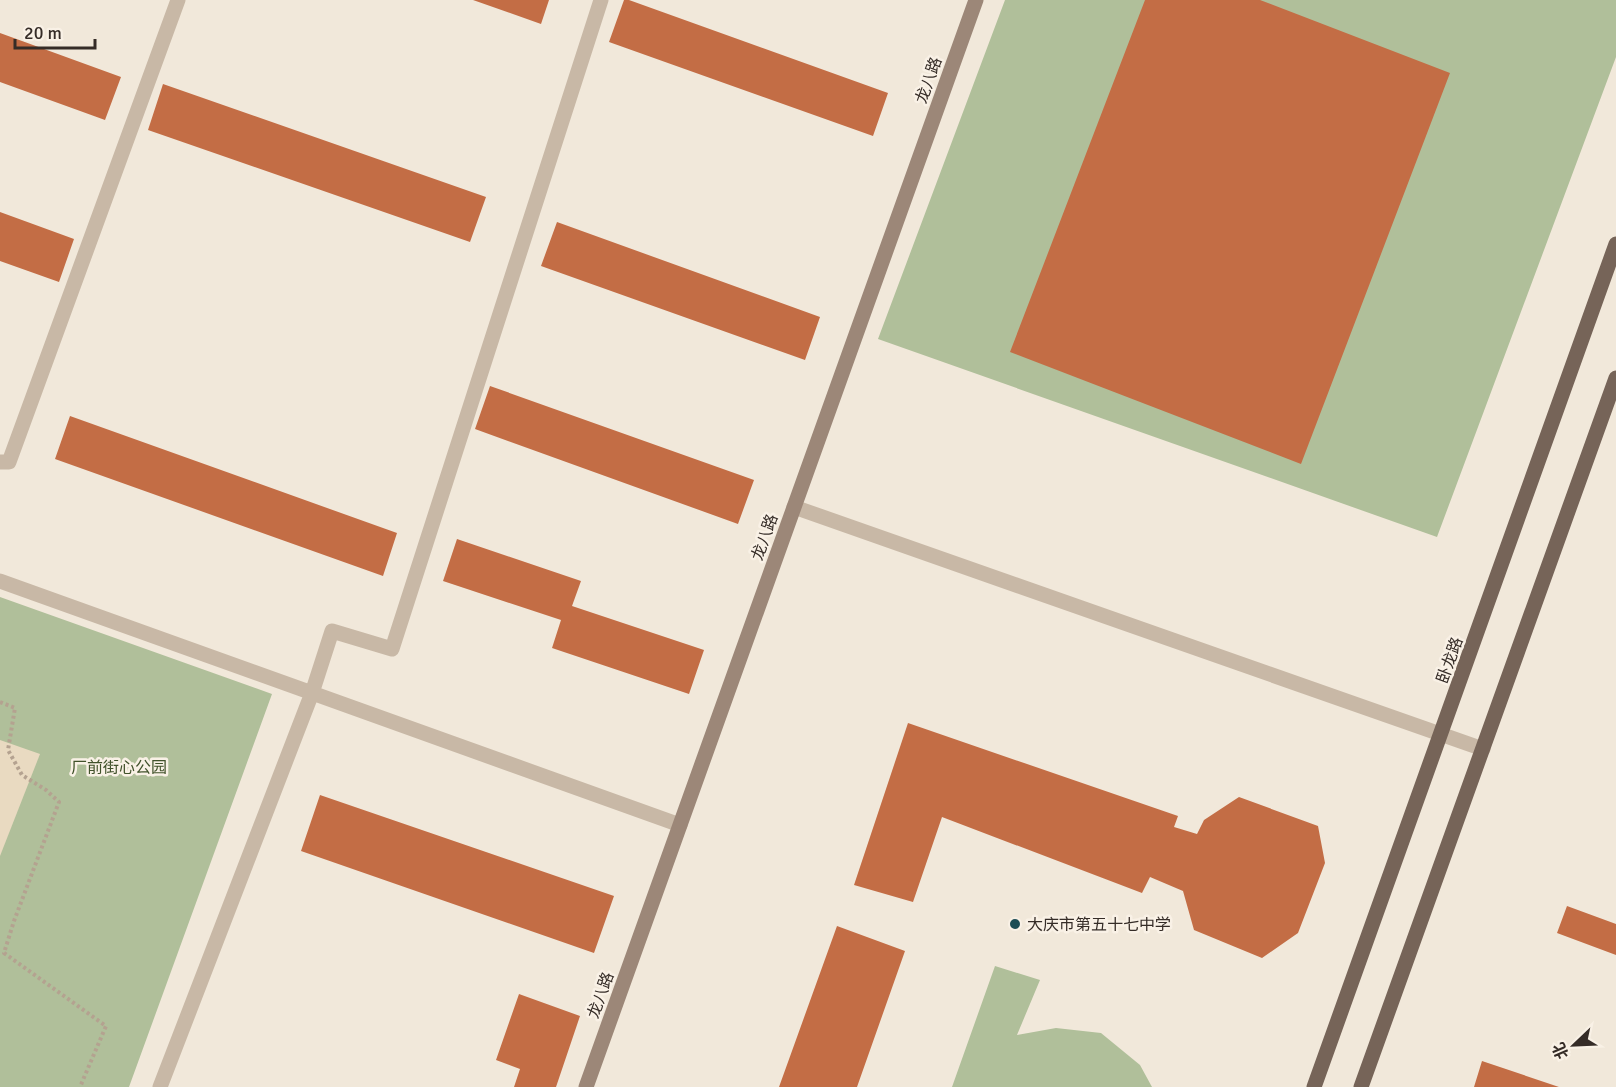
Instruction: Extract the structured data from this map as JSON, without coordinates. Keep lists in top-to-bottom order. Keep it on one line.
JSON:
{"streets":{"main road":["卧龙路"],"street":["龙八路"]},"parks":["厂前街心公园"],"places":["大庆市第五十七中学"],"scale_bar":"20 m","north":"bottom left"}
